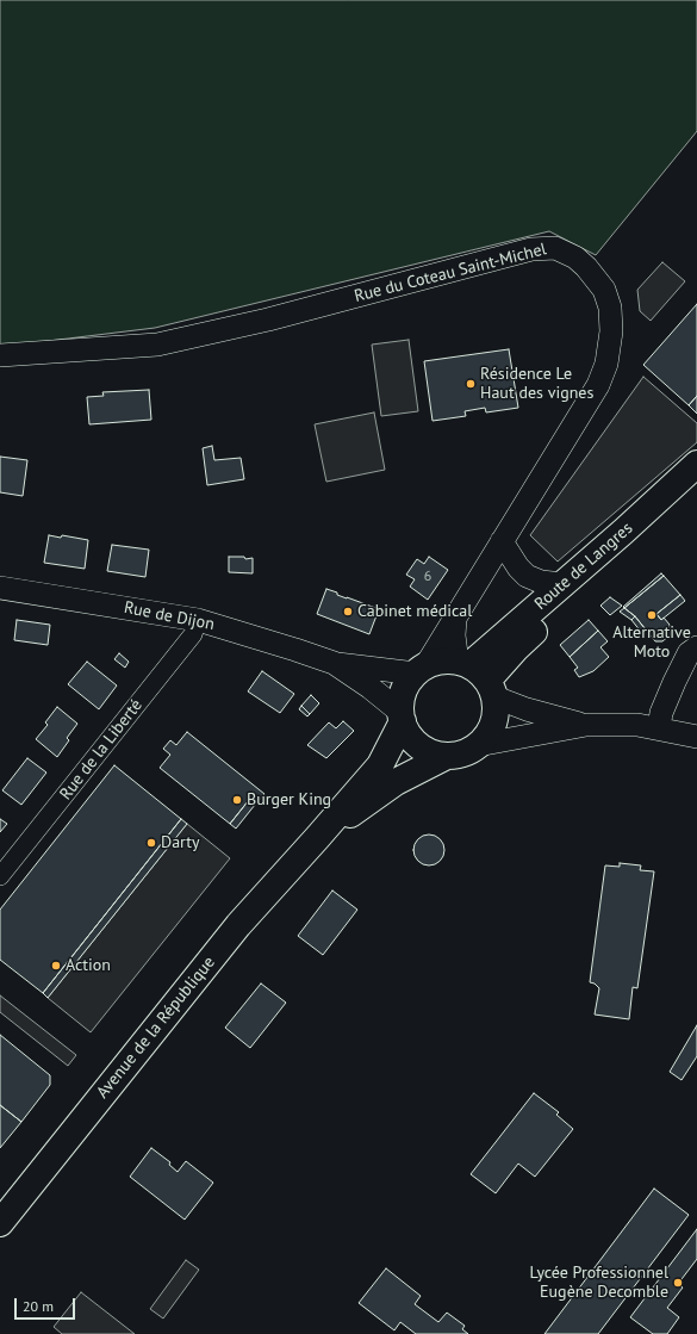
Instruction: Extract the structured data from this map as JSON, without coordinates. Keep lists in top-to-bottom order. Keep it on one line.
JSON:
{"streets":{"main road":["Route de Langres","Avenue de la République"],"street":["Rue du Coteau Saint-Michel","Rue de Dijon","Rue de la Liberté"]},"crossings":[["Rue du Coteau Saint-Michel","Route de Langres"],["Rue du Coteau Saint-Michel","Rue de Dijon"],["Rue du Coteau Saint-Michel","Avenue de la République"],["Route de Langres","Rue de Dijon"],["Route de Langres","Avenue de la République"],["Rue de Dijon","Rue de la Liberté"],["Rue de Dijon","Avenue de la République"]],"places":["Résidence Le Haut des vignes","Cabinet médical","Alternative Moto","Burger King","Darty","Action","Lycée Professionnel Eugène Decomble"],"house_numbers":["6"],"scale_bar":"20 m"}
